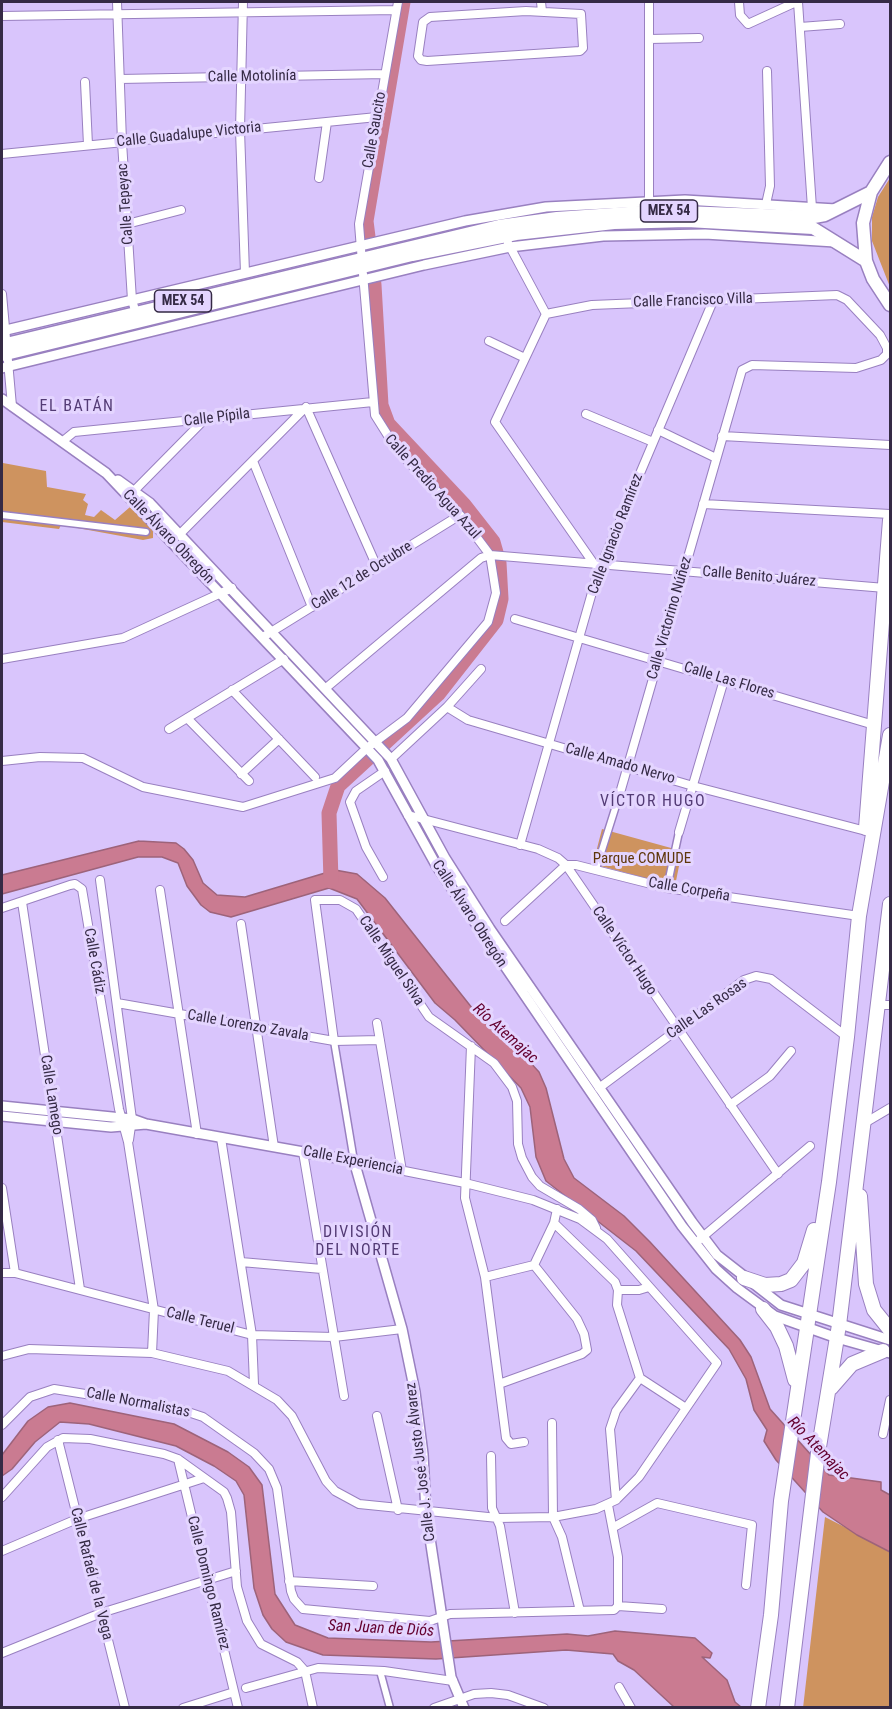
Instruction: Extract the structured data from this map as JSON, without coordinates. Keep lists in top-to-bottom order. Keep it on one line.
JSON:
{"streets":{"main road":["MEX 54"],"street":["Calle Motolinía","Calle Saucito","Calle Guadalupe Victoria","Calle Tepeyac","Calle Francisco Villa","Calle Pípila","Calle Predio Agua Azul","Calle Ignacio Ramírez","Calle Álvaro Obregón","Calle 12 de Octubre","Calle Benito Juárez","Calle Victorino Núñez","Calle Las Flores","Calle Amado Nervo","Calle Corpeña","Calle Víctor Hugo","Calle Cádiz","Calle Miguel Silva","Calle Las Rosas","Calle Lorenzo Zavala","Calle Lamego","Calle Experiencia","Calle Teruel","Calle Normalistas","Calle J. José Justo Álvarez","Calle Rafaél de la Vega","Calle Domingo Ramírez"]},"crossings":[["Calle Motolinía","Calle Saucito"],["Calle Motolinía","Calle Tepeyac"],["Calle Saucito","Calle Guadalupe Victoria"],["Calle Saucito","MEX 54"],["Calle Saucito","Calle Predio Agua Azul"],["Calle Guadalupe Victoria","Calle Tepeyac"],["Calle Tepeyac","MEX 54"],["MEX 54","Calle Predio Agua Azul"],["Calle Francisco Villa","Calle Ignacio Ramírez"],["Calle Francisco Villa","Calle Victorino Núñez"],["Calle Pípila","Calle Predio Agua Azul"],["Calle Pípila","Calle Álvaro Obregón"],["Calle Predio Agua Azul","Calle Álvaro Obregón"],["Calle Predio Agua Azul","Calle 12 de Octubre"],["Calle Predio Agua Azul","Calle Benito Juárez"],["Calle Ignacio Ramírez","Calle Benito Juárez"],["Calle Ignacio Ramírez","Calle Las Flores"],["Calle Ignacio Ramírez","Calle Amado Nervo"],["Calle Ignacio Ramírez","Calle Víctor Hugo"],["Calle Álvaro Obregón","Calle 12 de Octubre"],["Calle Álvaro Obregón","Calle Víctor Hugo"],["Calle Álvaro Obregón","Calle Las Rosas"],["Calle Benito Juárez","Calle Victorino Núñez"],["Calle Victorino Núñez","Calle Las Flores"],["Calle Victorino Núñez","Calle Amado Nervo"],["Calle Victorino Núñez","Calle Corpeña"],["Calle Corpeña","Calle Víctor Hugo"],["Calle Víctor Hugo","Calle Las Rosas"],["Calle Cádiz","Calle Lamego"],["Calle Cádiz","Calle Experiencia"],["Calle Miguel Silva","Calle Lorenzo Zavala"],["Calle Miguel Silva","Calle Experiencia"],["Calle Lamego","Calle Experiencia"],["Calle Lamego","Calle Teruel"],["Calle Experiencia","Calle J. José Justo Álvarez"],["Calle Teruel","Calle J. José Justo Álvarez"],["Calle Normalistas","Calle J. José Justo Álvarez"]],"districts":["EL BATÁN","VÍCTOR HUGO","DIVISIÓN DEL NORTE"],"water":["Río Atemajac","San Juan de Diós"],"parks":["Parque COMUDE"]}
